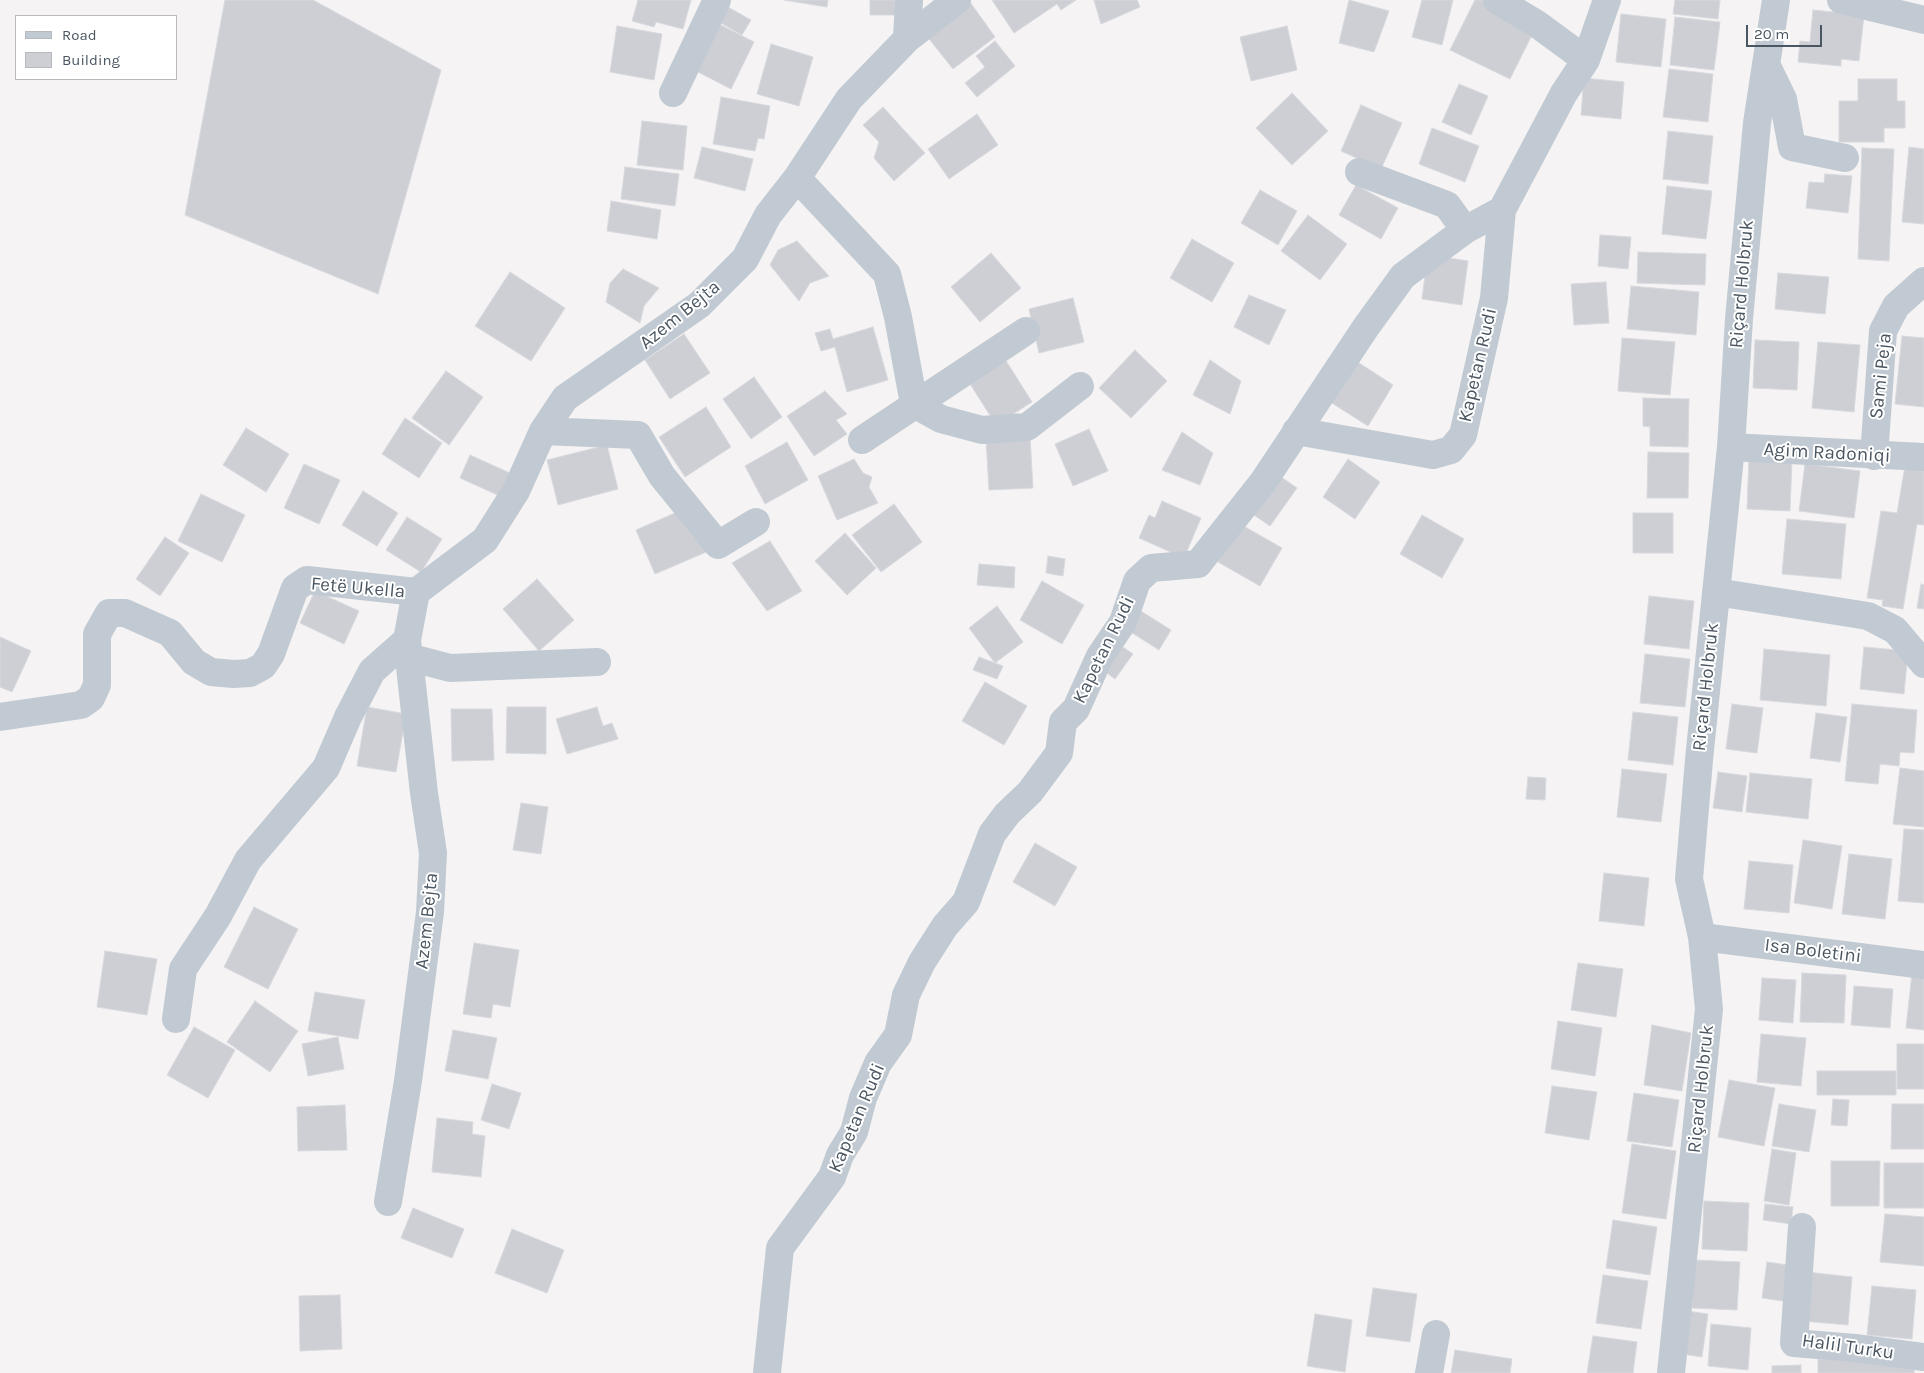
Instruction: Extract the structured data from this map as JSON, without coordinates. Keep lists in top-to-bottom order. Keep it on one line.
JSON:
{"streets":{"street":["Riçard Holbruk","Azem Bejta","Kapetan Rudi","Sami Peja","Agim Radoniqi","Fetë Ukella","Isa Boletini","Halil Turku"]},"crossings":[["Riçard Holbruk","Agim Radoniqi"],["Riçard Holbruk","Isa Boletini"],["Azem Bejta","Fetë Ukella"],["Sami Peja","Agim Radoniqi"]],"legend":["Road","Building"],"scale_bar":"20 m"}
